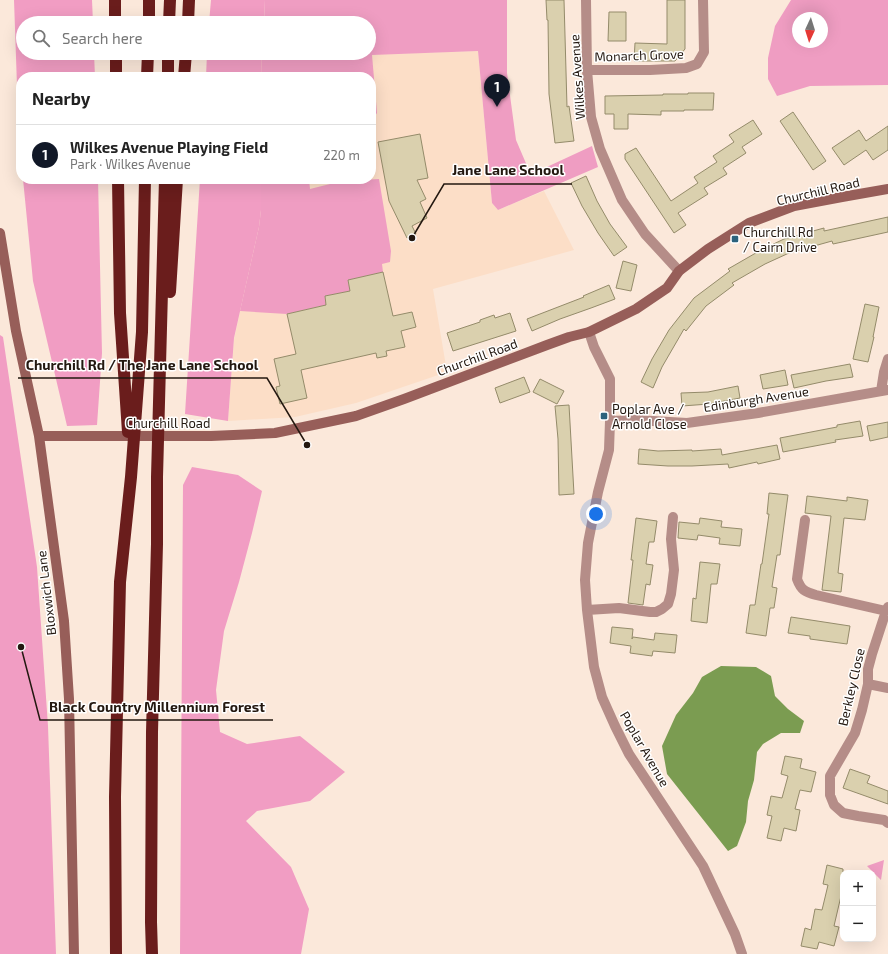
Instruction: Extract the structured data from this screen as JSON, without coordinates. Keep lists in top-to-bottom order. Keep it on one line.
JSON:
{"streets":{"street":["Monarch Grove","Wilkes Avenue","Churchill Road","Edinburgh Avenue","Bloxwich Lane","Berkley Close","Poplar Avenue"]},"crossings":[["Monarch Grove","Wilkes Avenue"],["Wilkes Avenue","Churchill Road"],["Churchill Road","Bloxwich Lane"],["Churchill Road","Poplar Avenue"],["Edinburgh Avenue","Poplar Avenue"]],"places":{"other":["Jane Lane School","Churchill Rd / The Jane Lane School","Black Country Millennium Forest"],"transit":["Churchill Rd / Cairn Drive","Poplar Ave / Arnold Close"]},"north":"bottom","page":{"search":"Search here","heading":"Nearby","pins":"1","list":[{"mark":"1","name":"Wilkes Avenue Playing Field","note":"Park · Wilkes Avenue","value":"220 m"}],"map_buttons":["+","−"]}}
